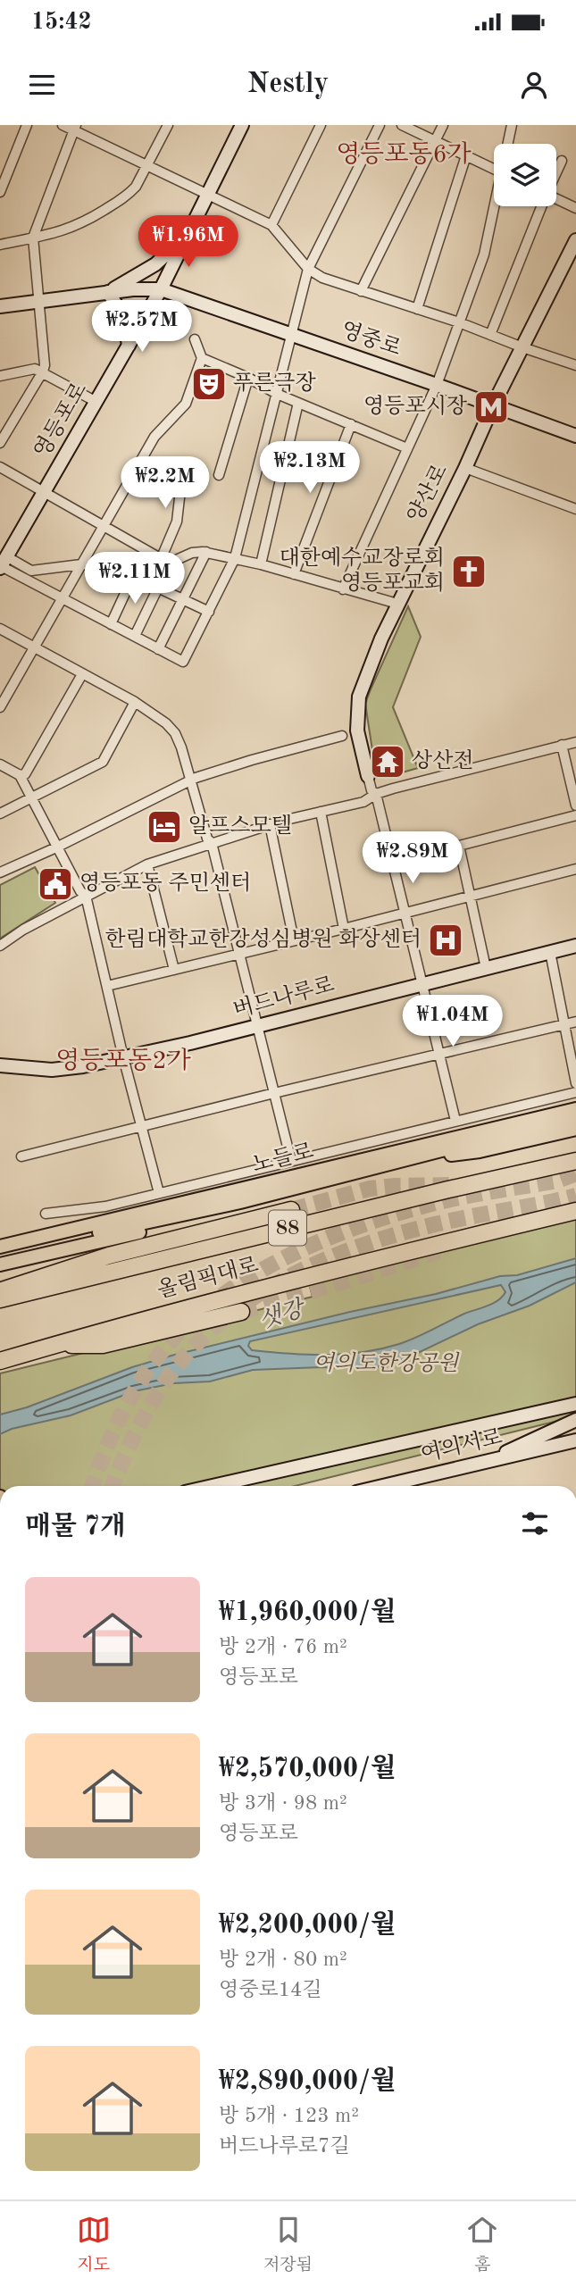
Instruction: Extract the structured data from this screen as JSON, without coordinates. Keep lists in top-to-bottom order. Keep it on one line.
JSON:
{"streets":{"highway":["88","올림픽대로"],"main road":["영중로","영등포로","양산로","버드나루로","노들로","여의서로"]},"crossings":[["영중로","영등포로"],["영중로","양산로"]],"districts":["영등포동6가","영등포동2가"],"water":["샛강"],"parks":["여의도한강공원"],"places":{"theatre":["푸른극장"],"metro station":["영등포시장"],"church":["대한예수교장로회 영등포교회"],"temple":["상산전"],"hotel":["알프스모텔"],"public building":["영등포동 주민센터"],"hospital":["한림대학교한강성심병원 화상센터"]},"page":{"status":"15:42","header":"Nestly","price":["₩1.96M","₩2.57M","₩2.13M","₩2.2M","₩2.11M","₩2.89M","₩1.04M"],"heading":"매물 7개","list":[{"name":"₩1,960,000/월","note":"방 2개 · 76 m² · 영등포로"},{"name":"₩2,570,000/월","note":"방 3개 · 98 m² · 영등포로"},{"name":"₩2,200,000/월","note":"방 2개 · 80 m² · 영중로14길"},{"name":"₩2,890,000/월","note":"방 5개 · 123 m² · 버드나루로7길"}],"tabs":["지도","저장됨","홈"]}}
